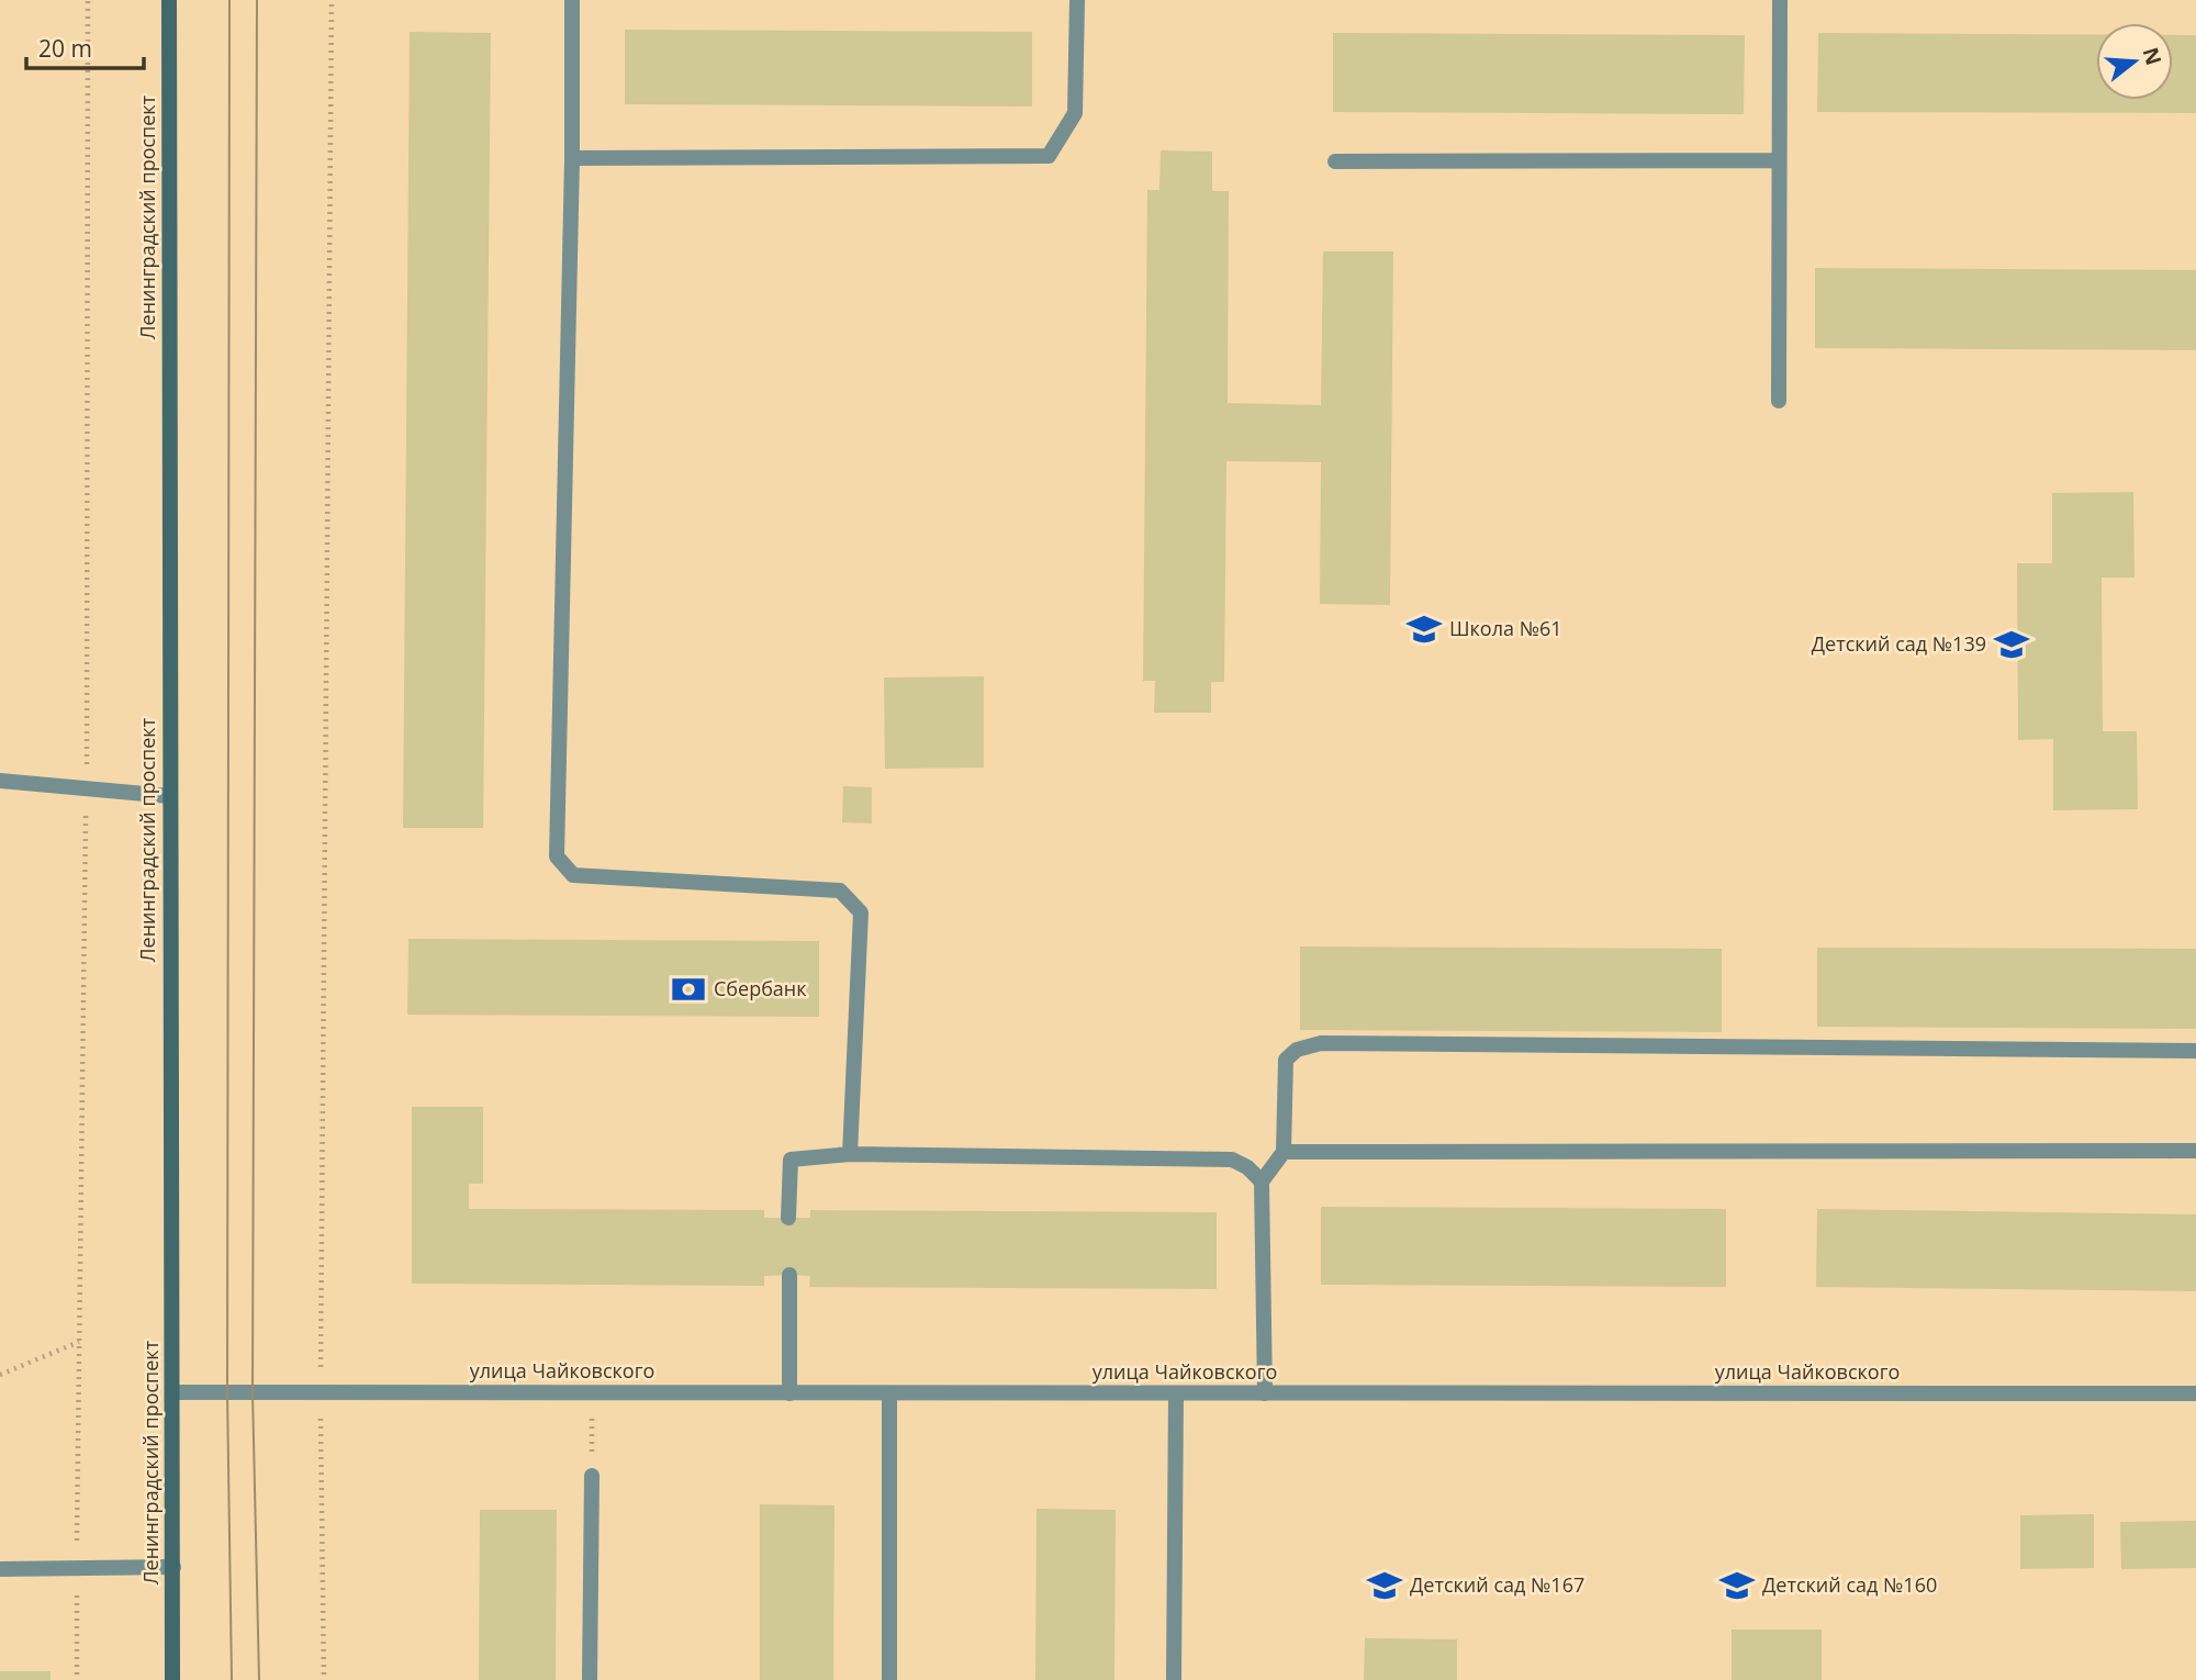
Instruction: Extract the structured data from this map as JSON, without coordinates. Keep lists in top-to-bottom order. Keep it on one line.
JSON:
{"streets":{"main road":["Ленинградский проспект"],"street":["улица Чайковского"]},"crossings":[["Ленинградский проспект","улица Чайковского"]],"places":{"school or university":["Школа №61","Детский сад №139","Детский сад №167","Детский сад №160"],"bank":["Сбербанк"]},"scale_bar":"20 m","north":"right"}
